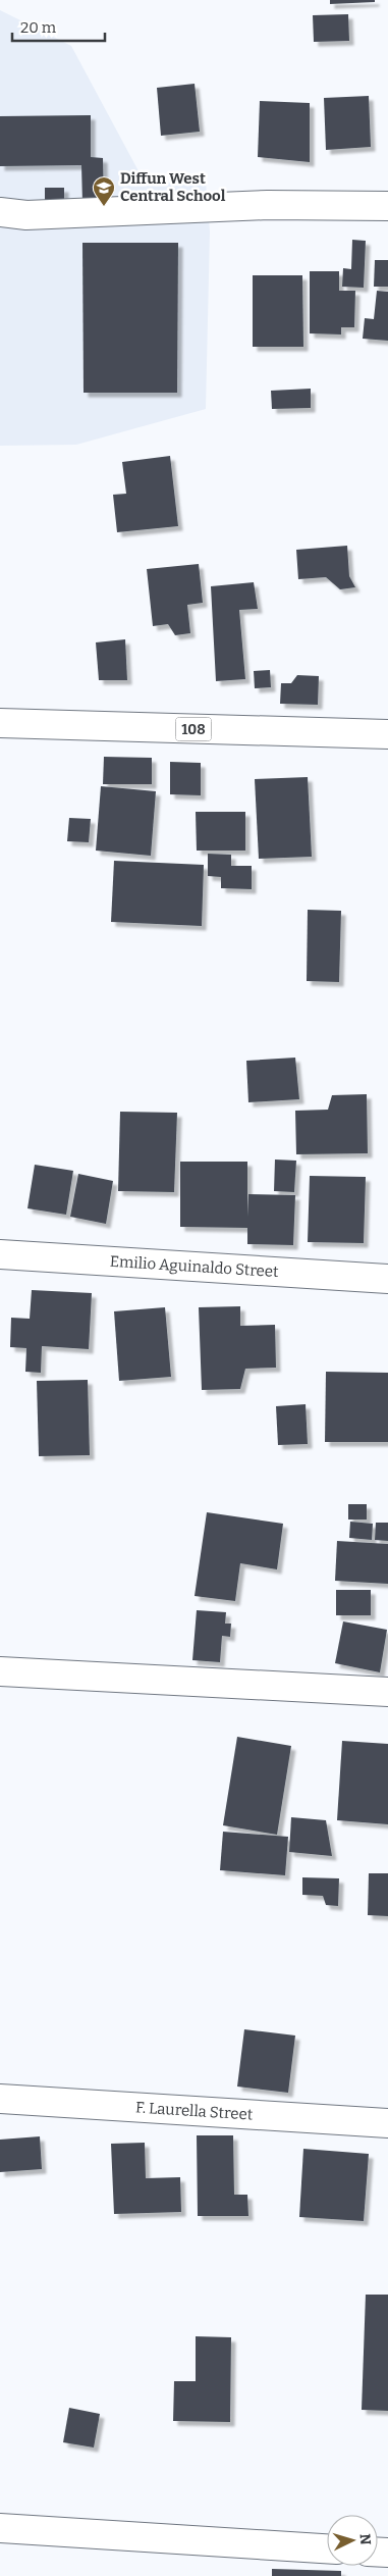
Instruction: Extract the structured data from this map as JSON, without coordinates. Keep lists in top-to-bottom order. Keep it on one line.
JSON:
{"streets":{"street":["108","Emilio Aguinaldo Street","F. Laurella Street"]},"places":{"school or university":["Diffun West Central School"]},"scale_bar":"20 m","north":"right"}
